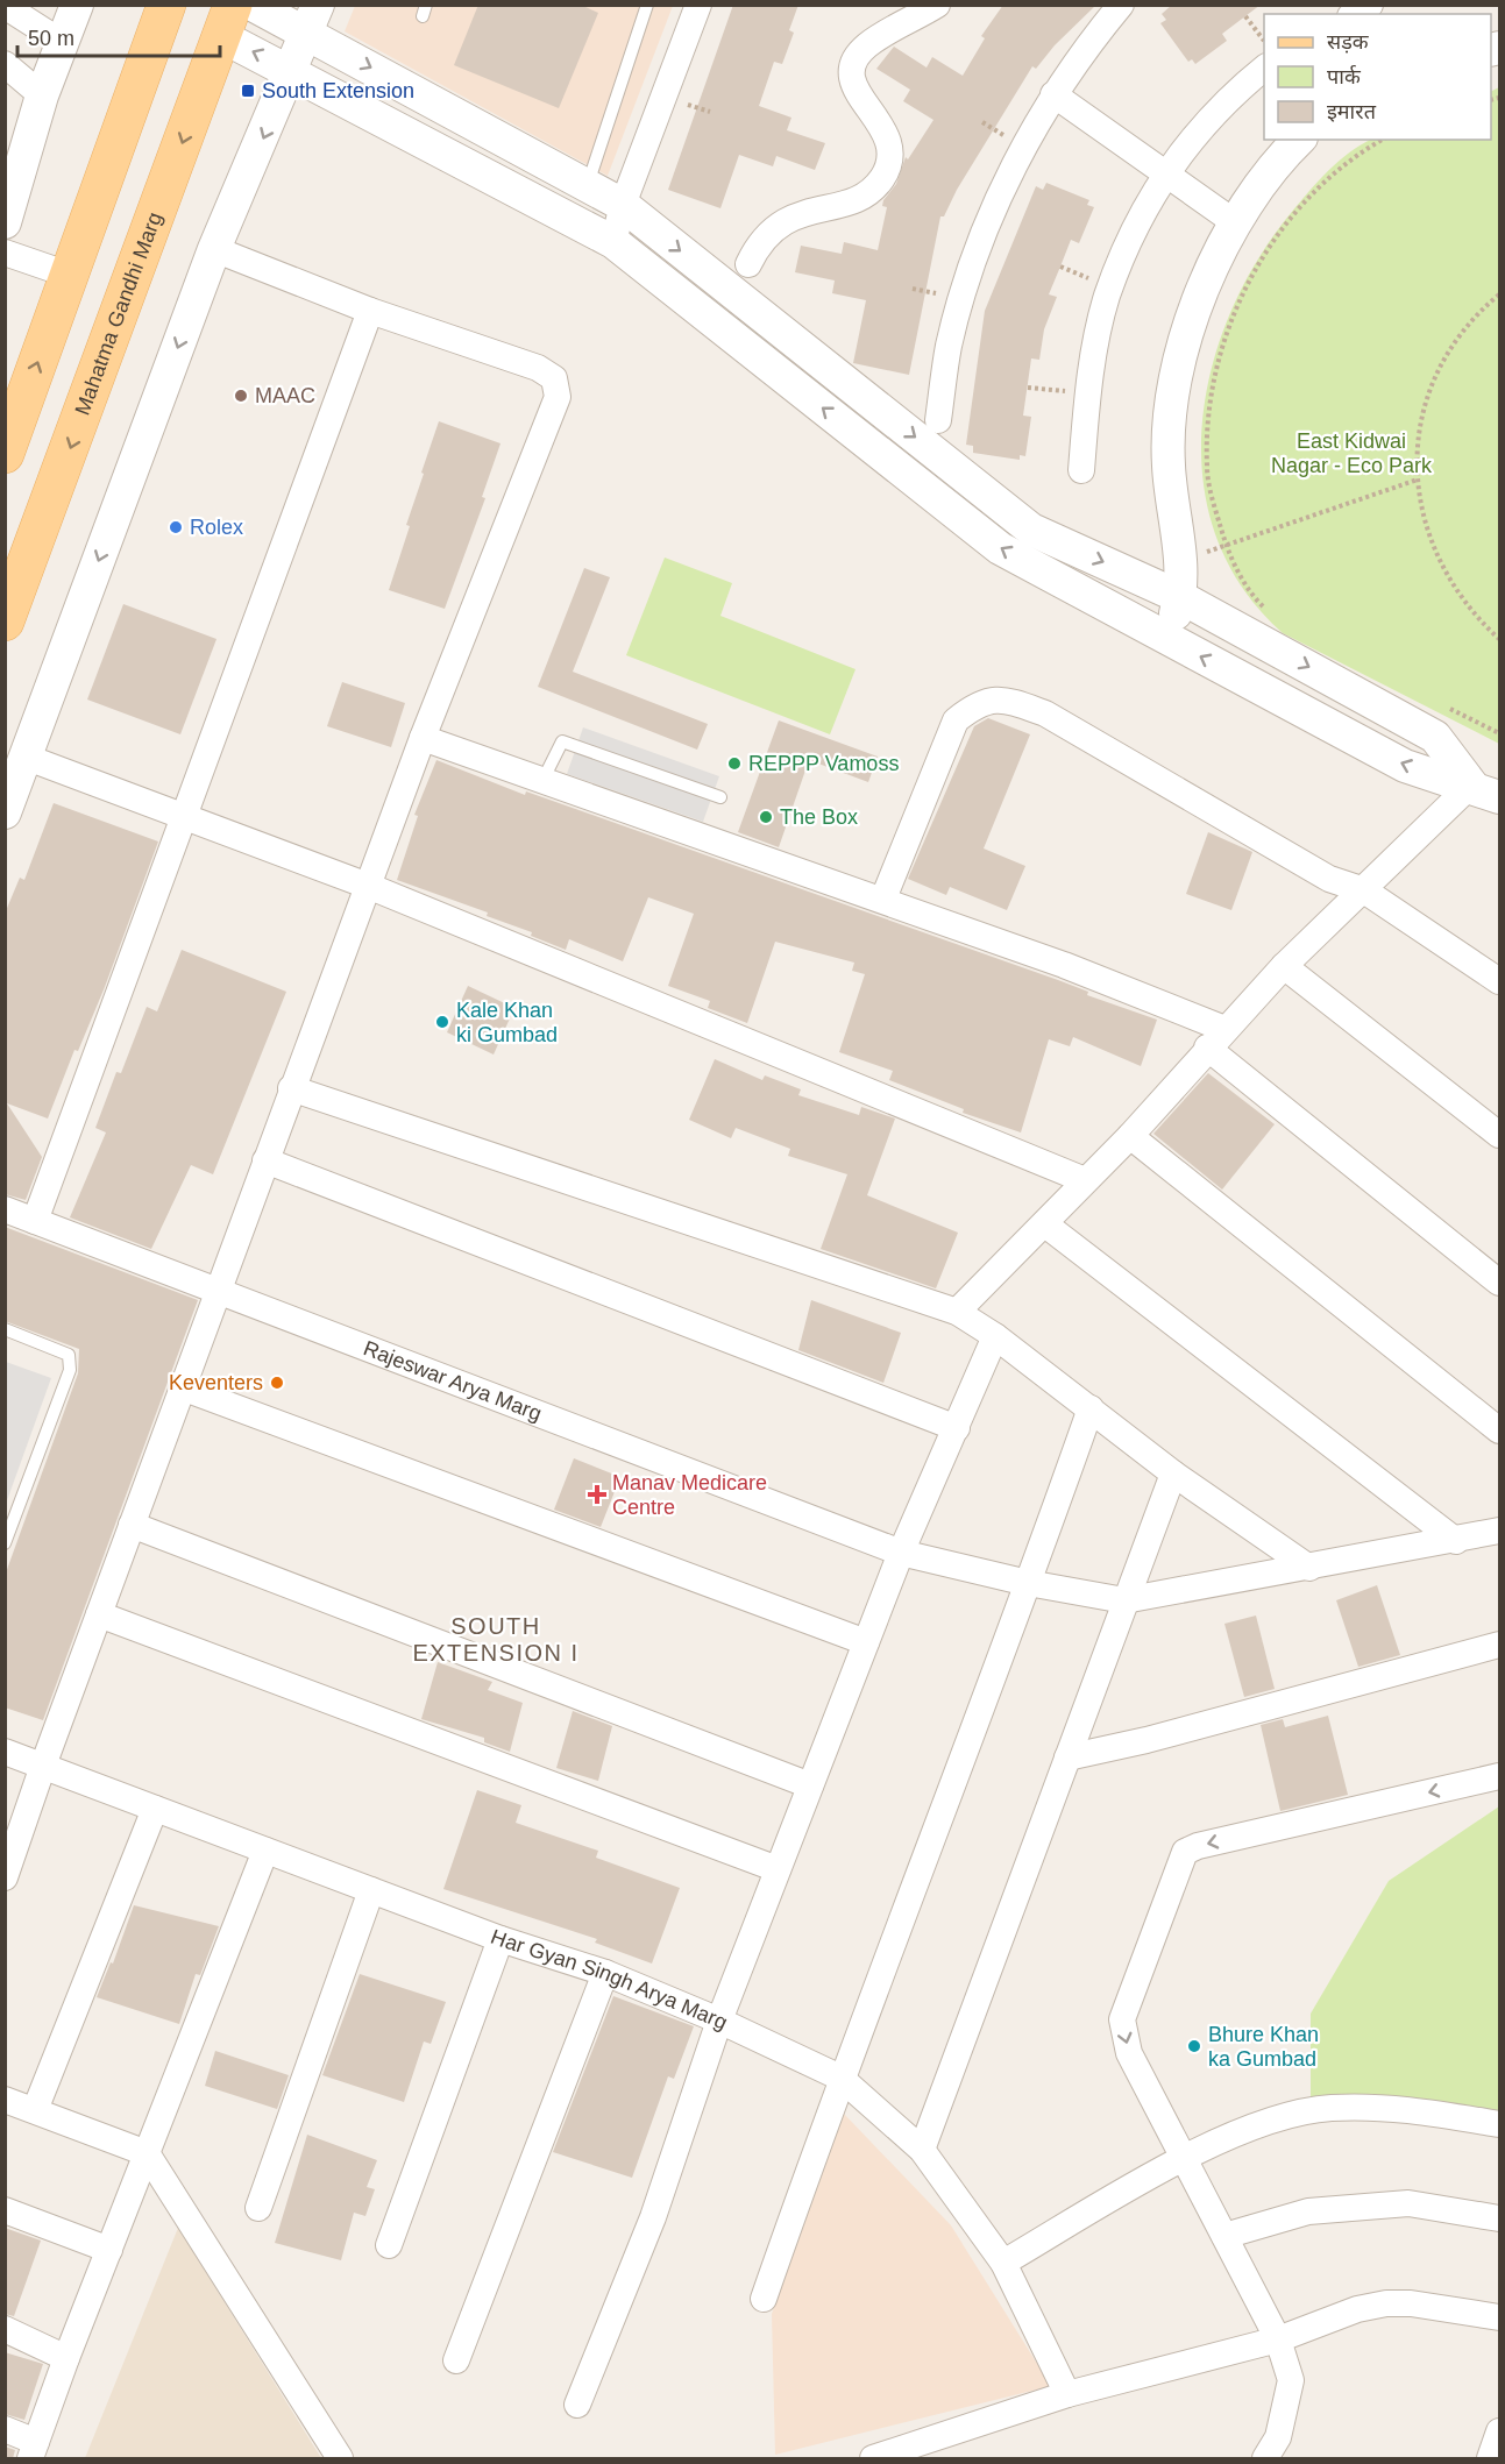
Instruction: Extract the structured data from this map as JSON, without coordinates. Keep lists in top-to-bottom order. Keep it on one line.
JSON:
{"streets":{"main road":["Mahatma Gandhi Marg"],"street":["Rajeswar Arya Marg","Har Gyan Singh Arya Marg"]},"districts":["SOUTH EXTENSION I"],"parks":["East Kidwai Nagar - Eco Park"],"places":{"transit":["South Extension"],"other":["MAAC","Rolex","REPPP Vamoss","The Box","Kale Khan ki Gumbad","Keventers","Bhure Khan ka Gumbad"],"health":["Manav Medicare Centre"]},"legend":["सड़क","पार्क","इमारत"],"scale_bar":"50 m"}
